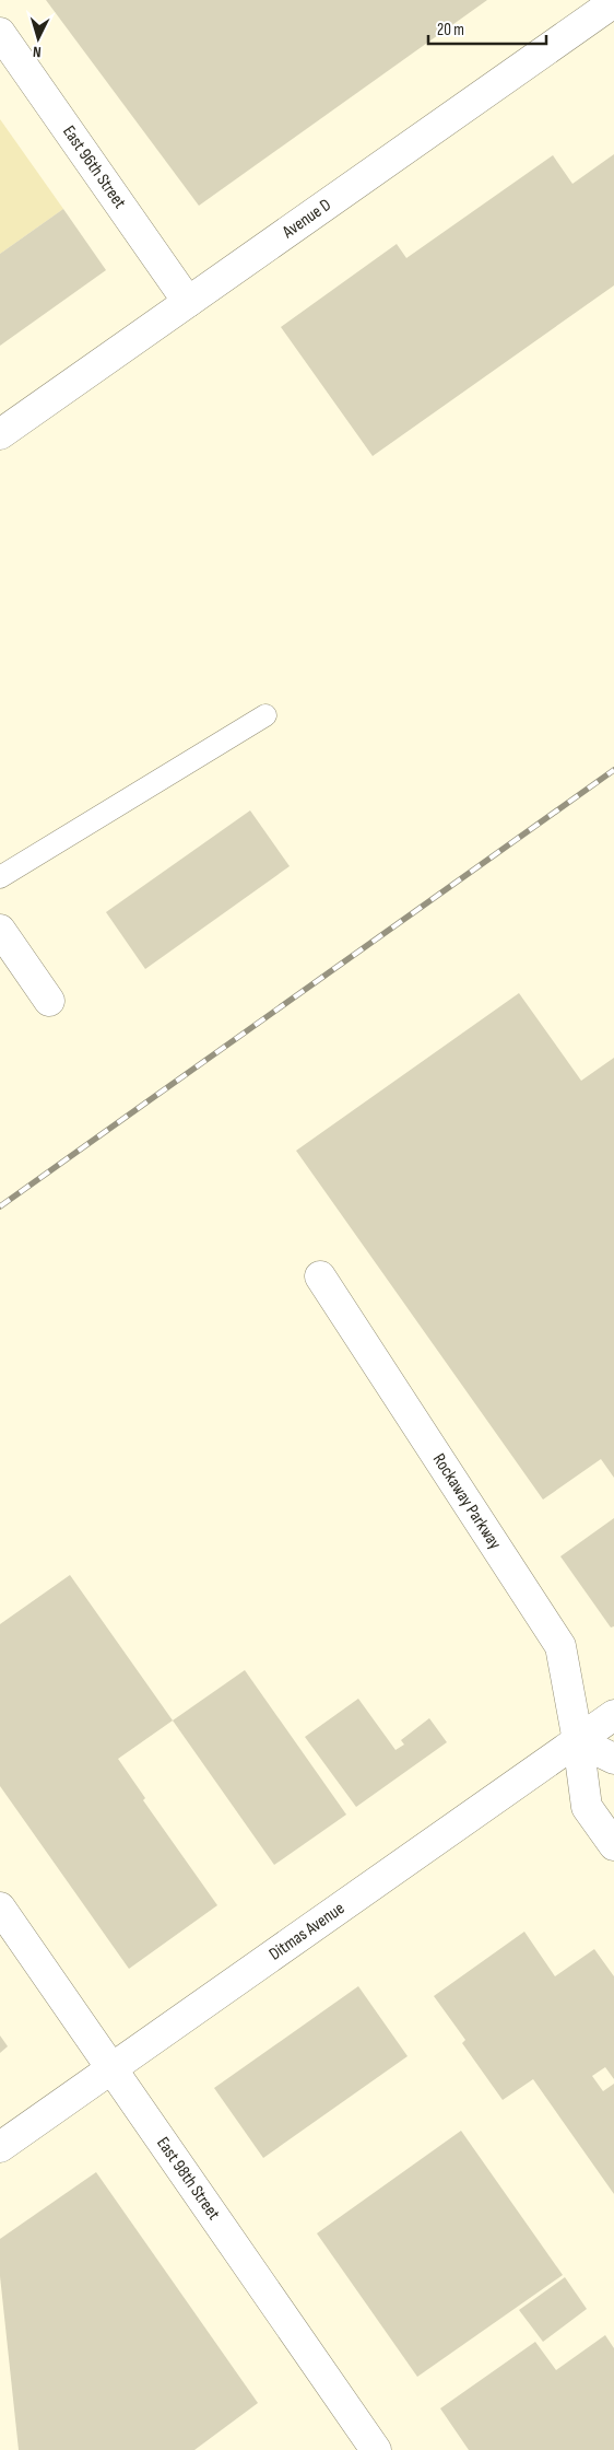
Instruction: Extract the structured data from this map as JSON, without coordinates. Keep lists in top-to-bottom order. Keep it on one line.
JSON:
{"streets":{"street":["East 96th Street","Avenue D","Rockaway Parkway","Ditmas Avenue","East 98th Street"]},"crossings":[["East 96th Street","Avenue D"],["Rockaway Parkway","Ditmas Avenue"],["Ditmas Avenue","East 98th Street"]],"scale_bar":"20 m","north":"bottom"}
